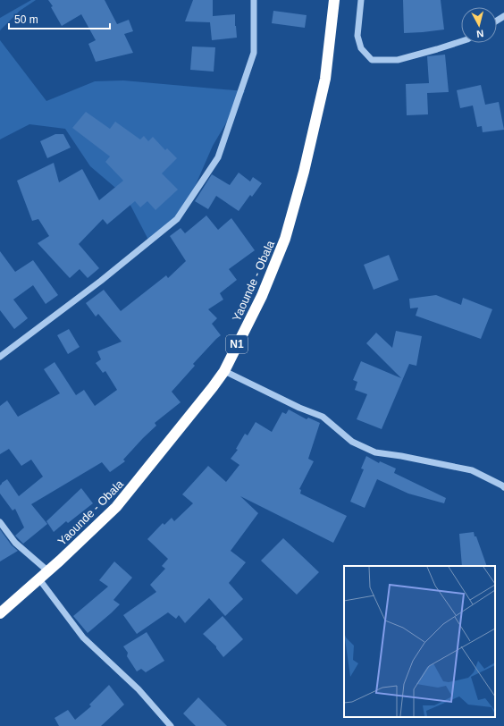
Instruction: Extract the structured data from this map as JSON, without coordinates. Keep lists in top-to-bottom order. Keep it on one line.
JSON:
{"streets":{"highway":["Yaounde - Obala","N1"]},"scale_bar":"50 m","north":"bottom"}
